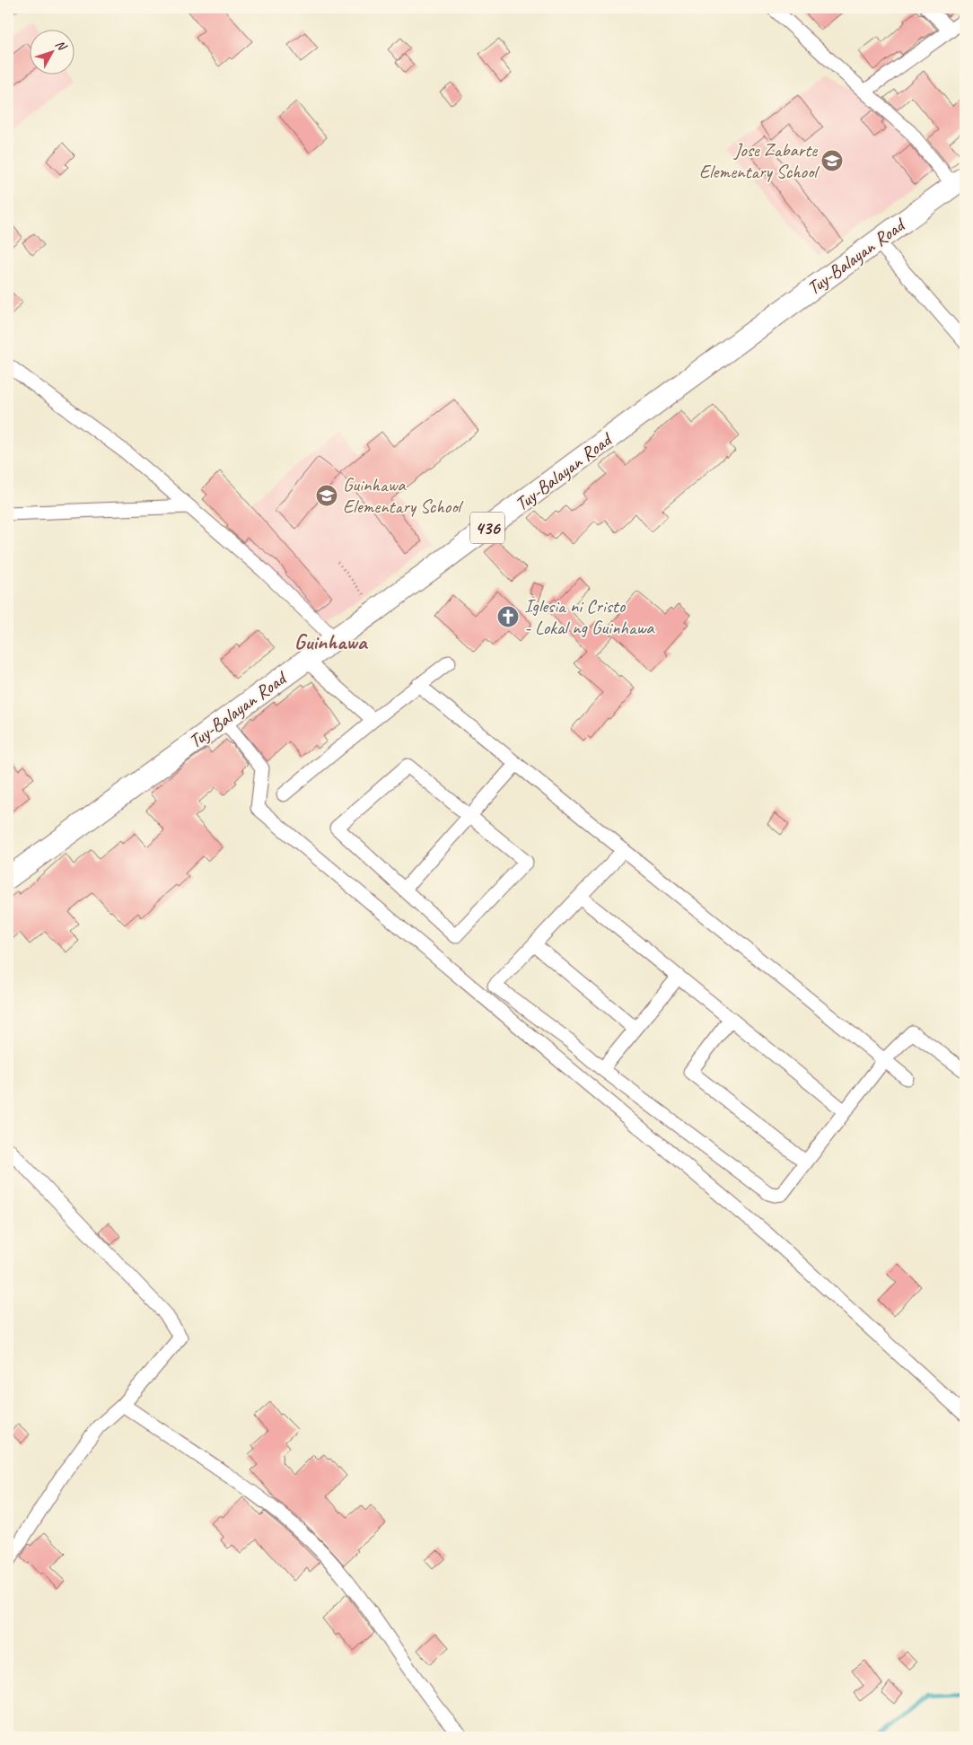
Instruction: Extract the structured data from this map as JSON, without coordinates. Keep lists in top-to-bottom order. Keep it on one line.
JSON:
{"streets":{"main road":["Tuy-Balayan Road","436"]},"districts":["Guinhawa"],"places":{"school or university":["Jose Zabarte Elementary School","Guinhawa Elementary School"],"church":["Iglesia ni Cristo - Lokal ng Guinhawa"]},"north":"top right"}
